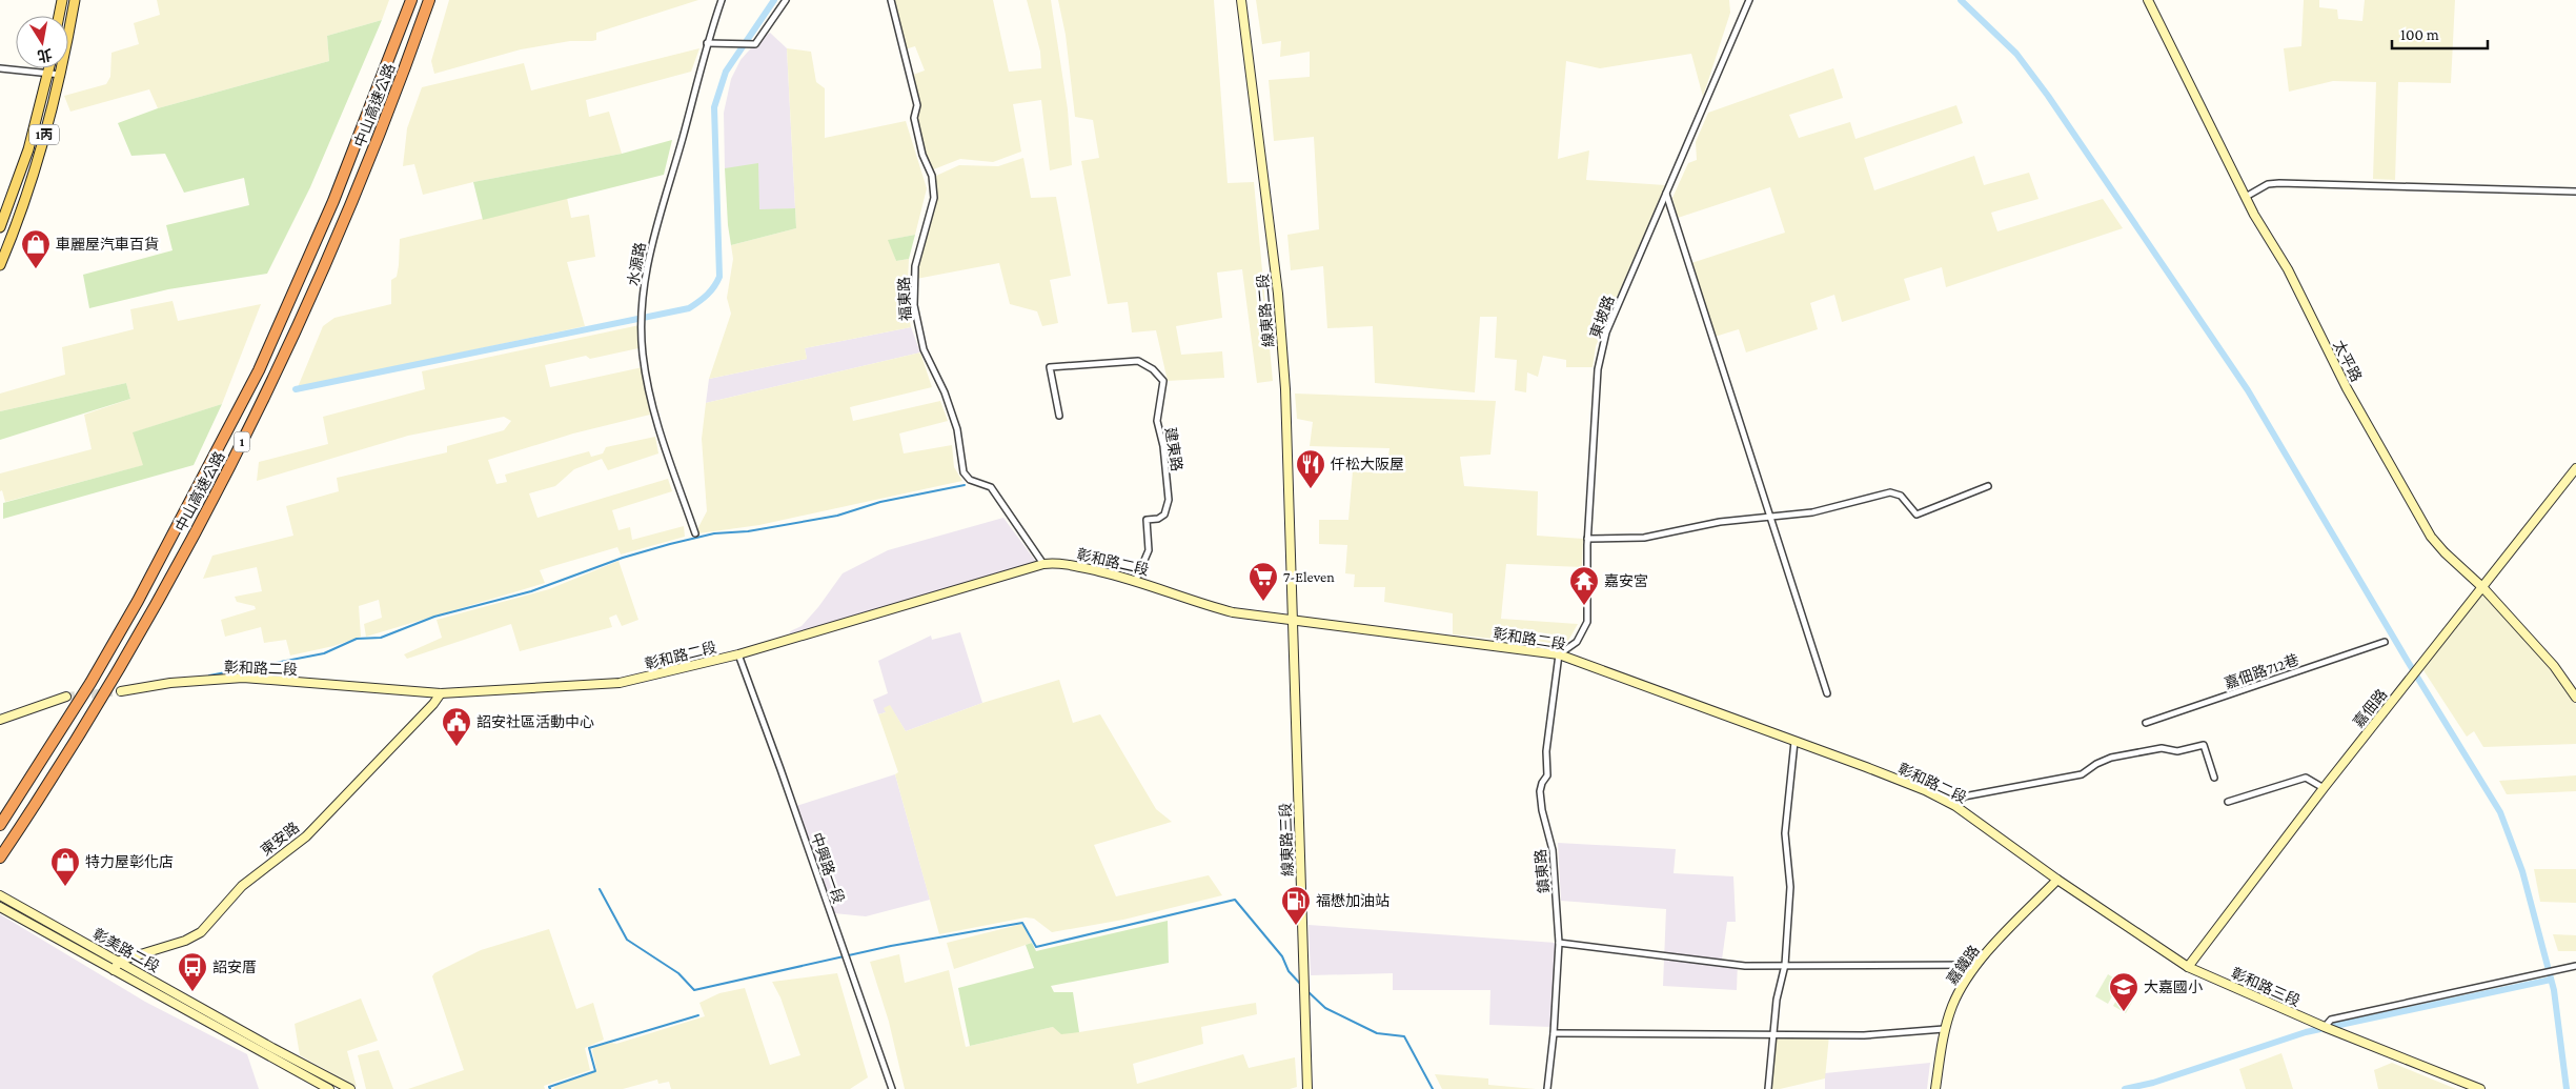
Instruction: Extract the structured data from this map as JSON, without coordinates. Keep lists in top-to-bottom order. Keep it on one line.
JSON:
{"streets":{"highway":["中山高速公路","1"],"main road":["1丙"],"street":["水源路","福東路","線東路二段","東坡路","太平路","建東路","彰和路二段","嘉佃路712巷","嘉佃路","東安路","線東路三段","中興路一段","鎮東路","彰美路二段","嘉鐵路","彰和路三段"]},"crossings":[["福東路","彰和路二段"],["線東路二段","彰和路二段"],["線東路二段","線東路三段"],["東坡路","彰和路二段"],["東坡路","鎮東路"],["太平路","嘉佃路"],["建東路","彰和路二段"],["彰和路二段","東安路"],["彰和路二段","線東路三段"],["彰和路二段","中興路一段"],["彰和路二段","鎮東路"],["彰和路二段","嘉鐵路"],["彰和路二段","彰和路三段"],["嘉佃路","彰和路三段"],["東安路","彰美路二段"],["嘉鐵路","彰和路三段"]],"places":{"shop":["車麗屋汽車百貨","特力屋彰化店"],"restaurant":["仟松大阪屋"],"supermarket":["7-Eleven"],"temple":["嘉安宮"],"public building":["詔安社區活動中心"],"fuel station":["福懋加油站"],"bus stop":["詔安厝"],"school or university":["大嘉國小"]},"scale_bar":"100 m","north":"bottom"}
